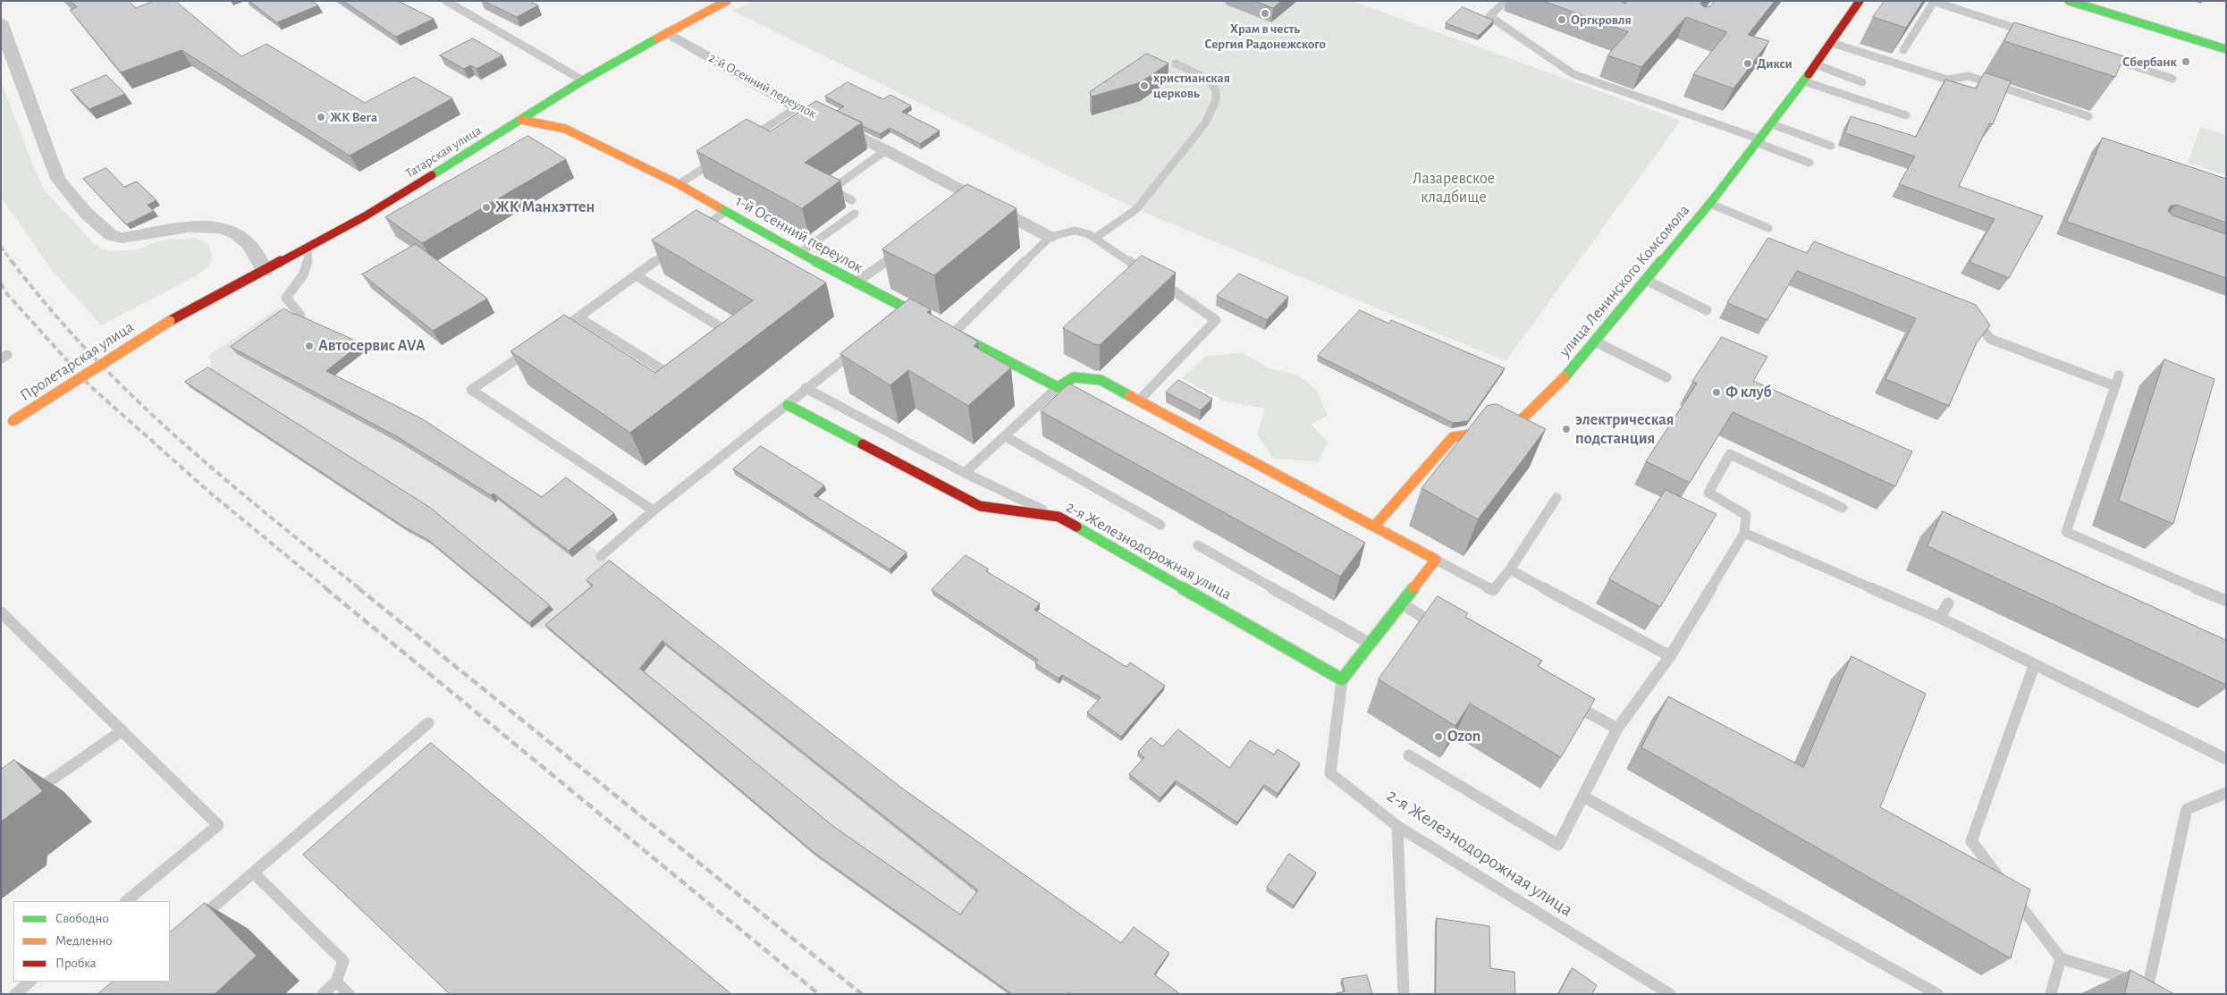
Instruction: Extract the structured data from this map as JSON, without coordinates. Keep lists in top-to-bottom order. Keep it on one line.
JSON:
{"streets":{"street":["2-й Осенний переулок","Татарская улица","1-й Осенний переулок","улица Ленинского Комсомола","Пролетарская улица","2-я Железнодорожная улица"]},"crossings":[["2-й Осенний переулок","Татарская улица"],["Татарская улица","1-й Осенний переулок"],["Татарская улица","Пролетарская улица"]],"parks":["Лазаревское кладбище"],"places":["Храм в честь Сергия Радонежского","Оргкровля","Сбербанк","Дикси","христианская церковь","ЖК Вега","ЖК Манхэттен","Автосервис AVA","Ф клуб","электрическая подстанция","Ozon"],"legend":["Свободно","Медленно","Пробка"]}
